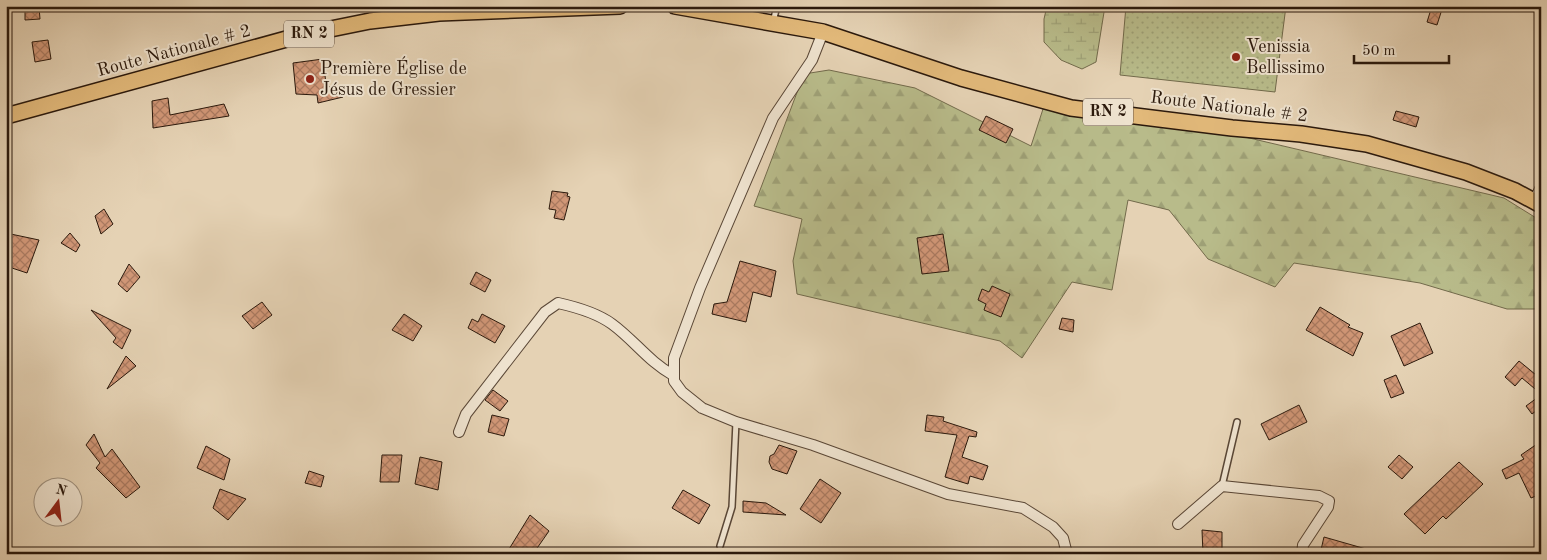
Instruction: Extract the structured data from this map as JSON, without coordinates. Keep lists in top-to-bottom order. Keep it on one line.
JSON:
{"streets":{"main road":["RN 2","Route Nationale # 2"]},"places":["Venissia Bellissimo","Première Église de Jésus de Gressier"],"scale_bar":"50 m","north":"top"}
